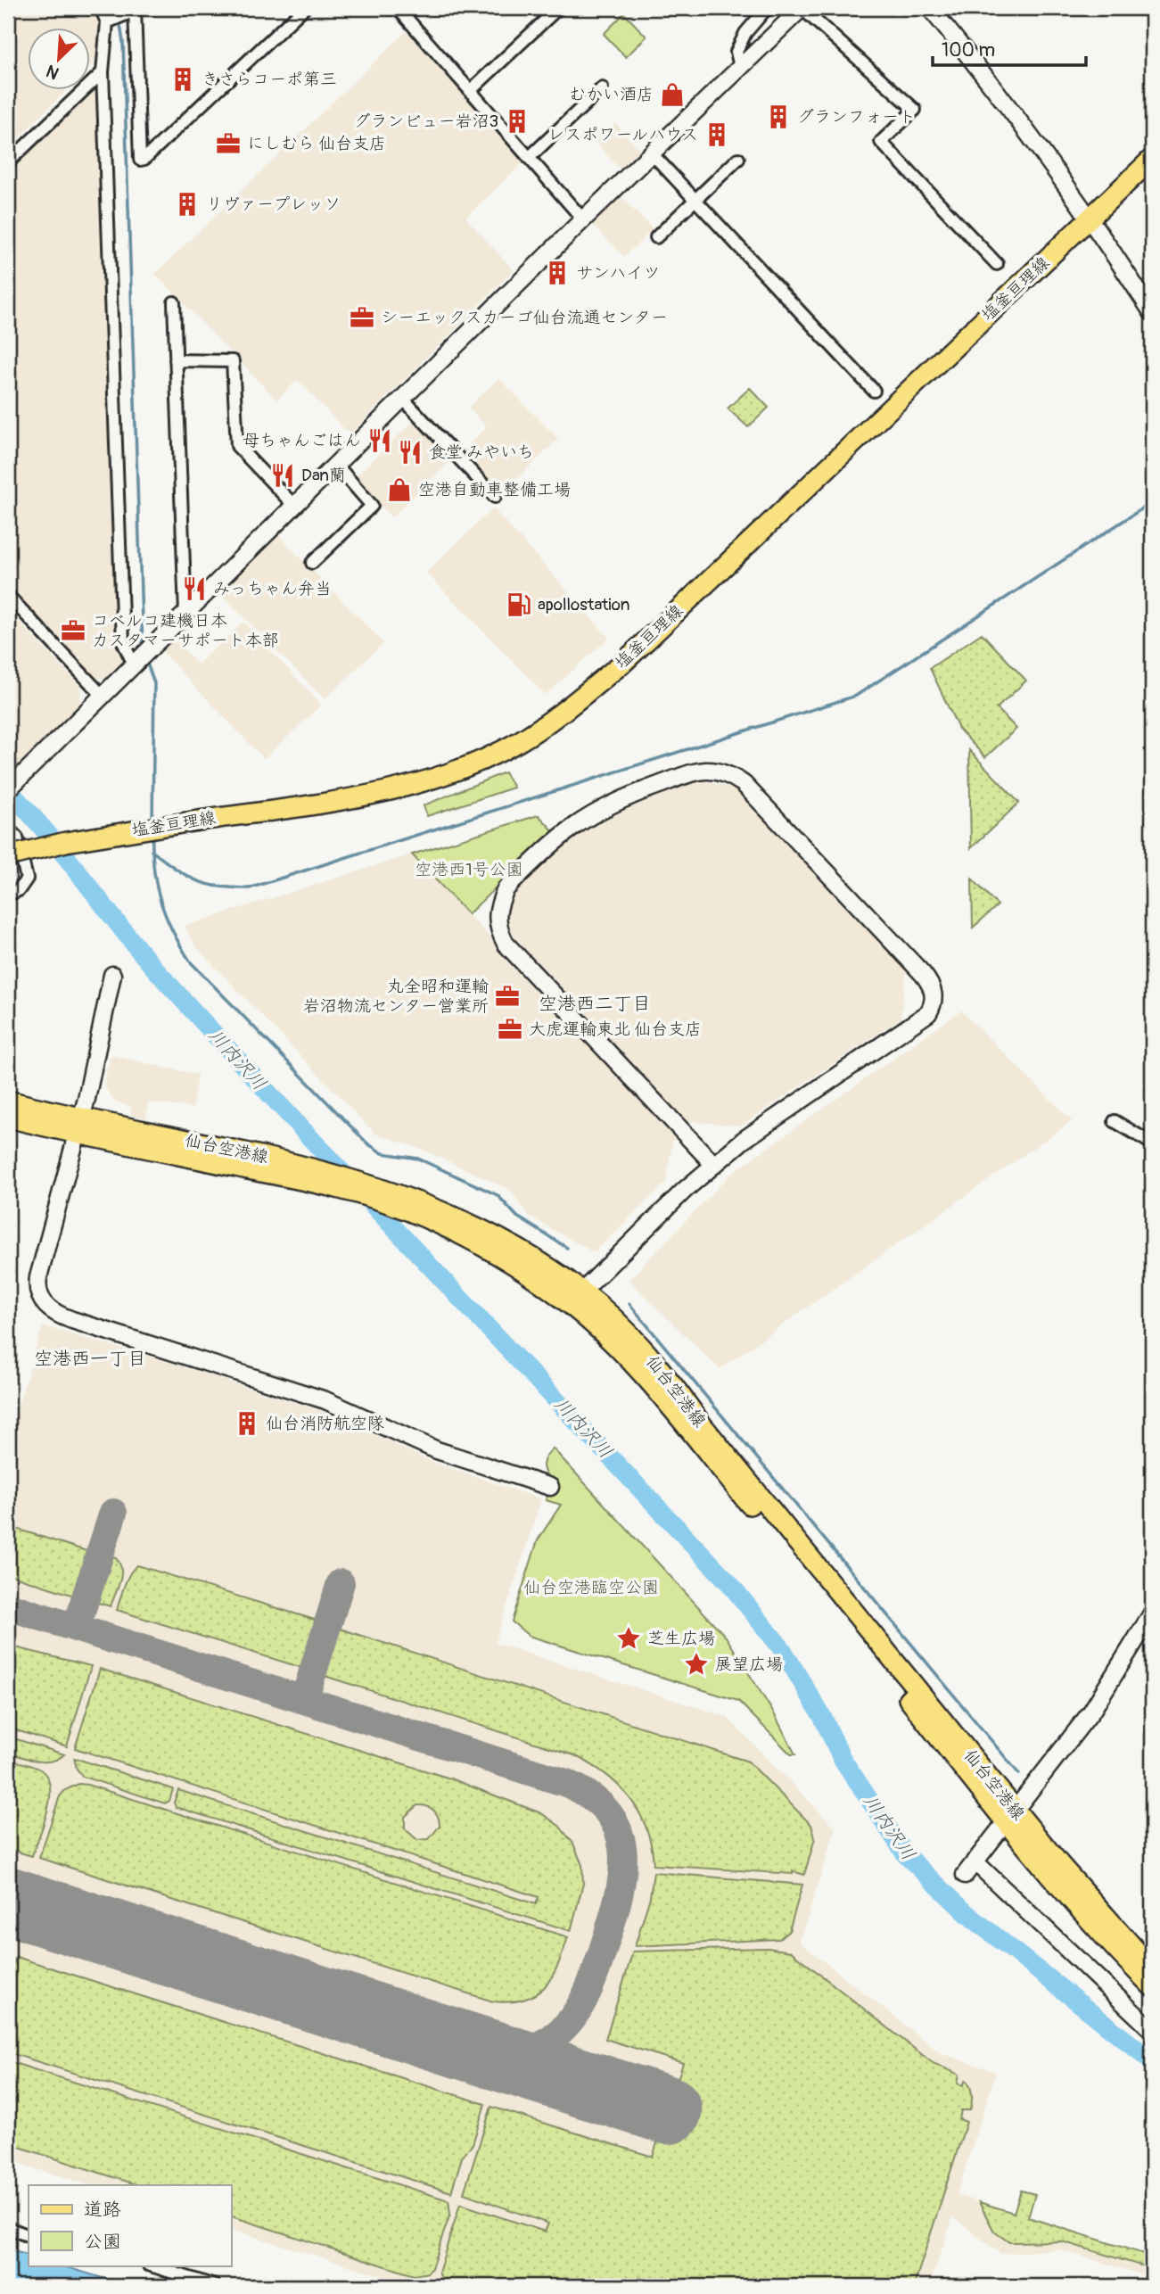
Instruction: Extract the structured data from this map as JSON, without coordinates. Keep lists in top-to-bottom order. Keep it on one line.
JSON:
{"streets":{"main road":["塩釜亘理線","仙台空港線"]},"districts":["空港西二丁目","空港西一丁目"],"water":["川内沢川"],"parks":["空港西1号公園","仙台空港臨空公園"],"places":{"building":["きさらコーポ第三","グランフォート","グランビュー岩沼3","レスポワールハウス","リヴァープレッソ","サンハイツ","仙台消防航空隊"],"shop":["むかい酒店","空港自動車整備工場"],"office":["にしむら 仙台支店","シーエックスカーゴ仙台流通センター","コベルコ建機日本 カスタマーサポート本部","丸全昭和運輸 岩沼物流センター営業所","大虎運輸東北 仙台支店"],"restaurant":["母ちゃんごはん","食堂 みやいち","Dan蘭","みっちゃん弁当"],"fuel station":["apollostation"],"place":["芝生広場","展望広場"]},"legend":["道路","公園"],"scale_bar":"100 m","north":"bottom left"}
